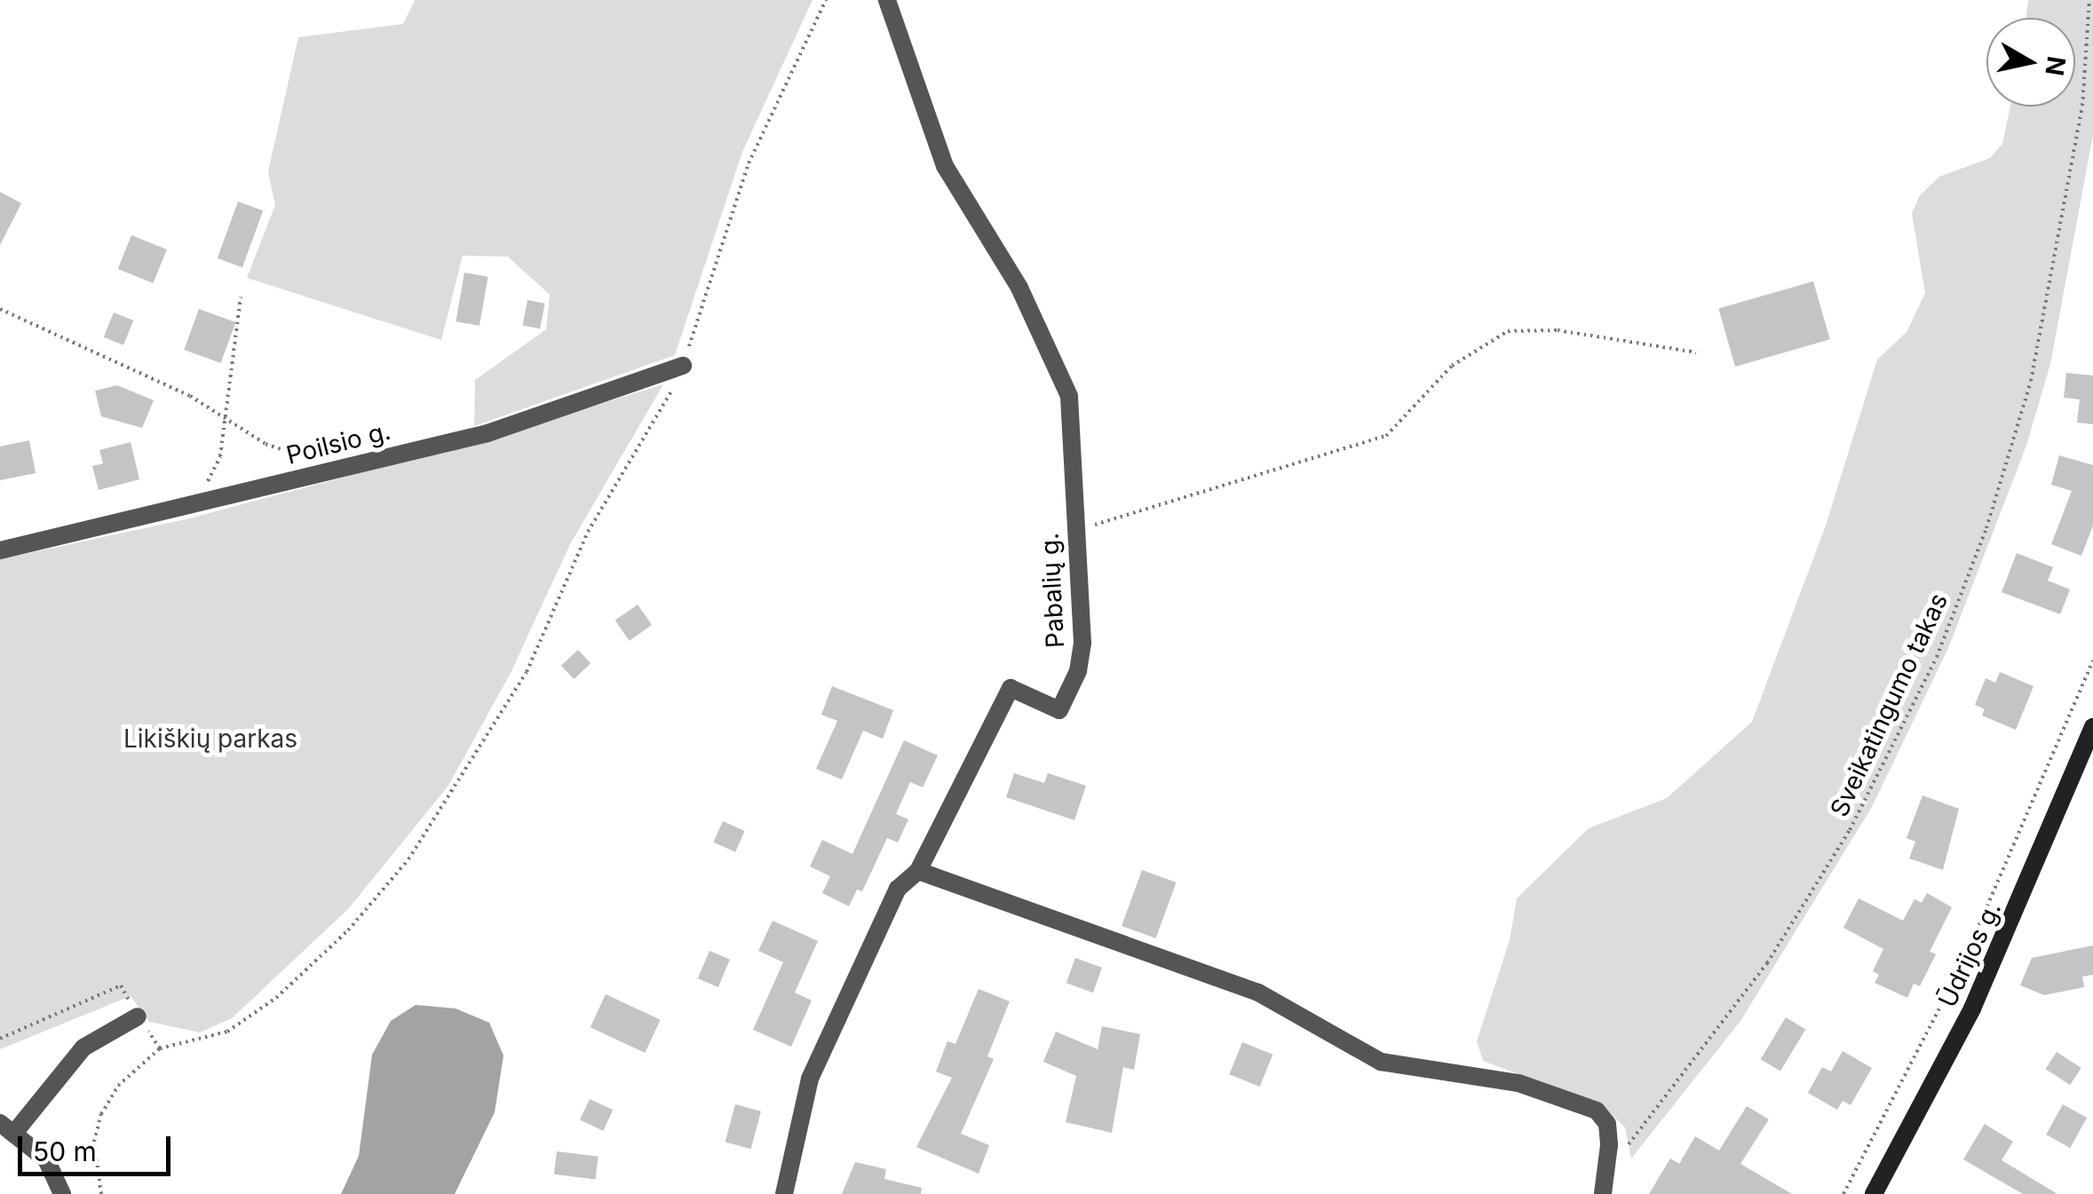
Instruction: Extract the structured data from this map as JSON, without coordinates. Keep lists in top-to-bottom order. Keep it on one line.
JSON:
{"streets":{"main road":["Ūdrijos g."],"street":["Poilsio g.","Pabalių g."],"path":["Sveikatingumo takas"]},"parks":["Likiškių parkas"],"scale_bar":"50 m","north":"right"}
